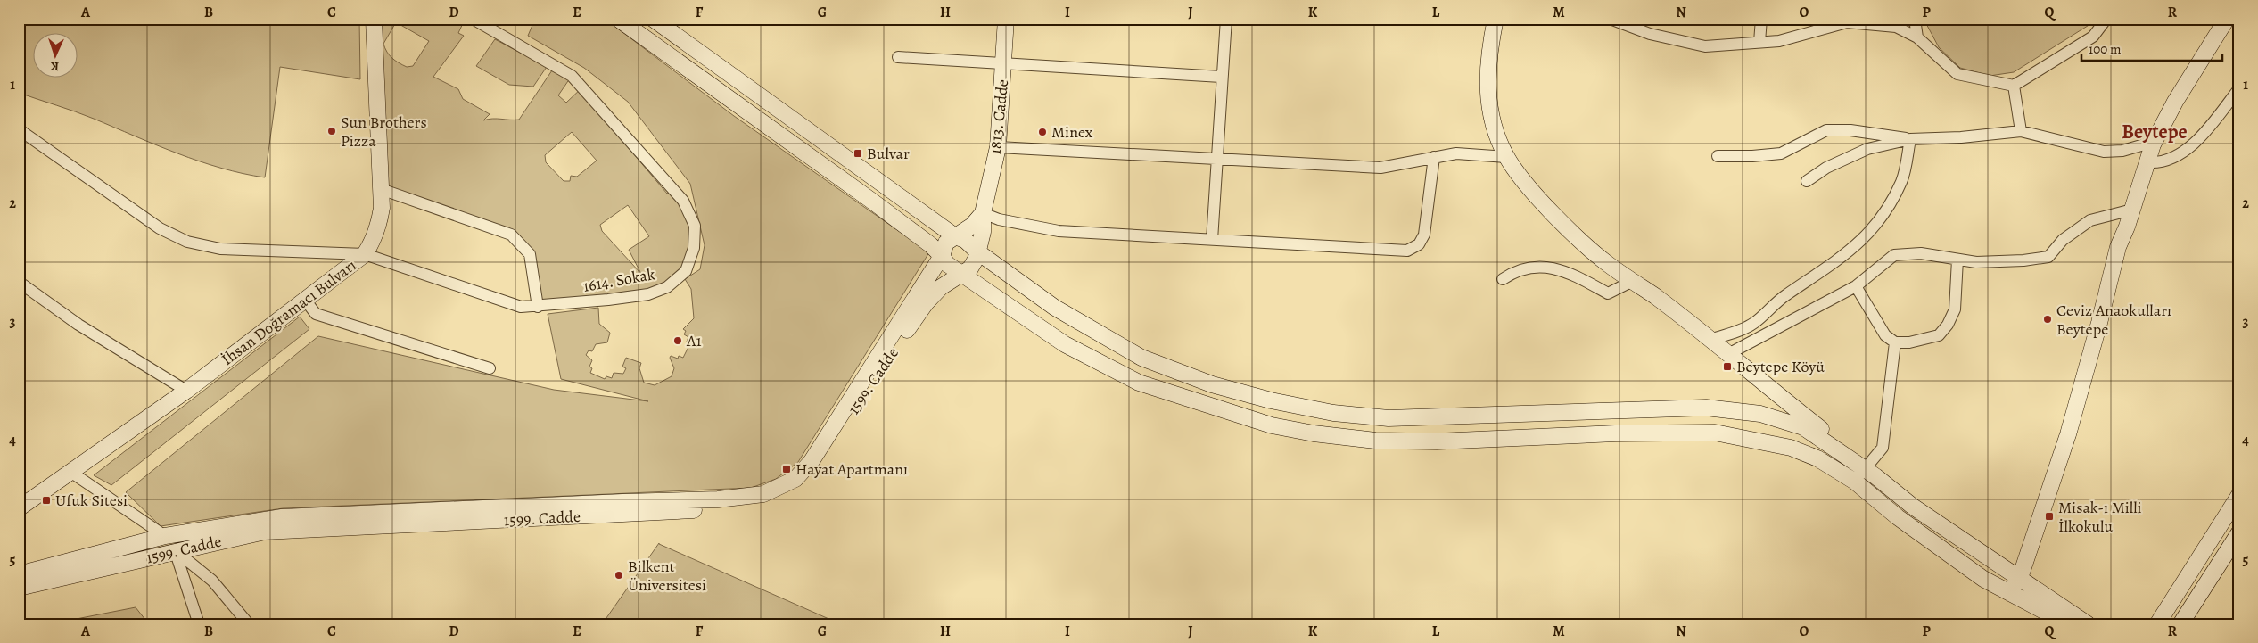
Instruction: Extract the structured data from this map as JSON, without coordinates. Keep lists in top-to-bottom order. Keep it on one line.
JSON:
{"streets":{"street":["1813. Cadde","1614. Sokak","İhsan Doğramacı Bulvarı","1599. Cadde"]},"crossings":[["1813. Cadde","1599. Cadde"],["1614. Sokak","İhsan Doğramacı Bulvarı"]],"districts":["Beytepe"],"places":{"other":["Sun Brothers Pizza","Minex","Ceviz Anaokulları Beytepe","A1","Bilkent Üniversitesi"],"transit":["Bulvar","Beytepe Köyü","Hayat Apartmanı","Ufuk Sitesi","Misak-ı Milli İlkokulu"]},"scale_bar":"100 m","north":"bottom","grid":{"columns":["A","B","C","D","E","F","G","H","I","J","K","L","M","N","O","P","Q","R"],"rows":["1","2","3","4","5"]}}
